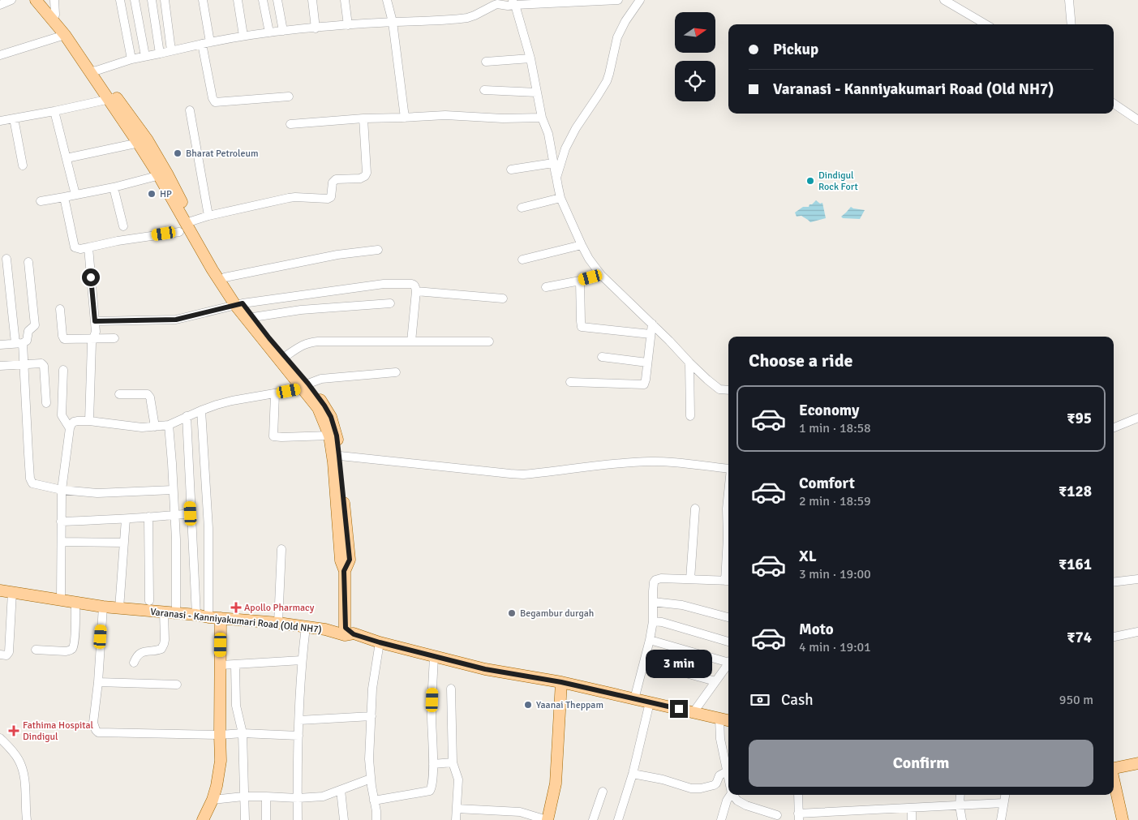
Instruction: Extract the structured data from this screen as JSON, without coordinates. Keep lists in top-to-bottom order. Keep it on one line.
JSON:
{"streets":{"main road":["Varanasi - Kanniyakumari Road (Old NH7)"]},"places":{"other":["Bharat Petroleum","Dindigul Rock Fort","HP","Begambur durgah","Yaanai Theppam"],"health":["Apollo Pharmacy","Fathima Hospital Dindigul"]},"north":"right","page":{"banner":["Pickup","Varanasi - Kanniyakumari Road (Old NH7)"],"heading":"Choose a ride","list":[{"name":"Economy","note":"1 min · 18:58","value":"₹95"},{"name":"Comfort","note":"2 min · 18:59","value":"₹128"},{"name":"XL","note":"3 min · 19:00","value":"₹161"},{"name":"Moto","note":"4 min · 19:01","value":"₹74"}],"bubble":"3 min","pay":["Cash","950 m"],"buttons":"Confirm"}}
